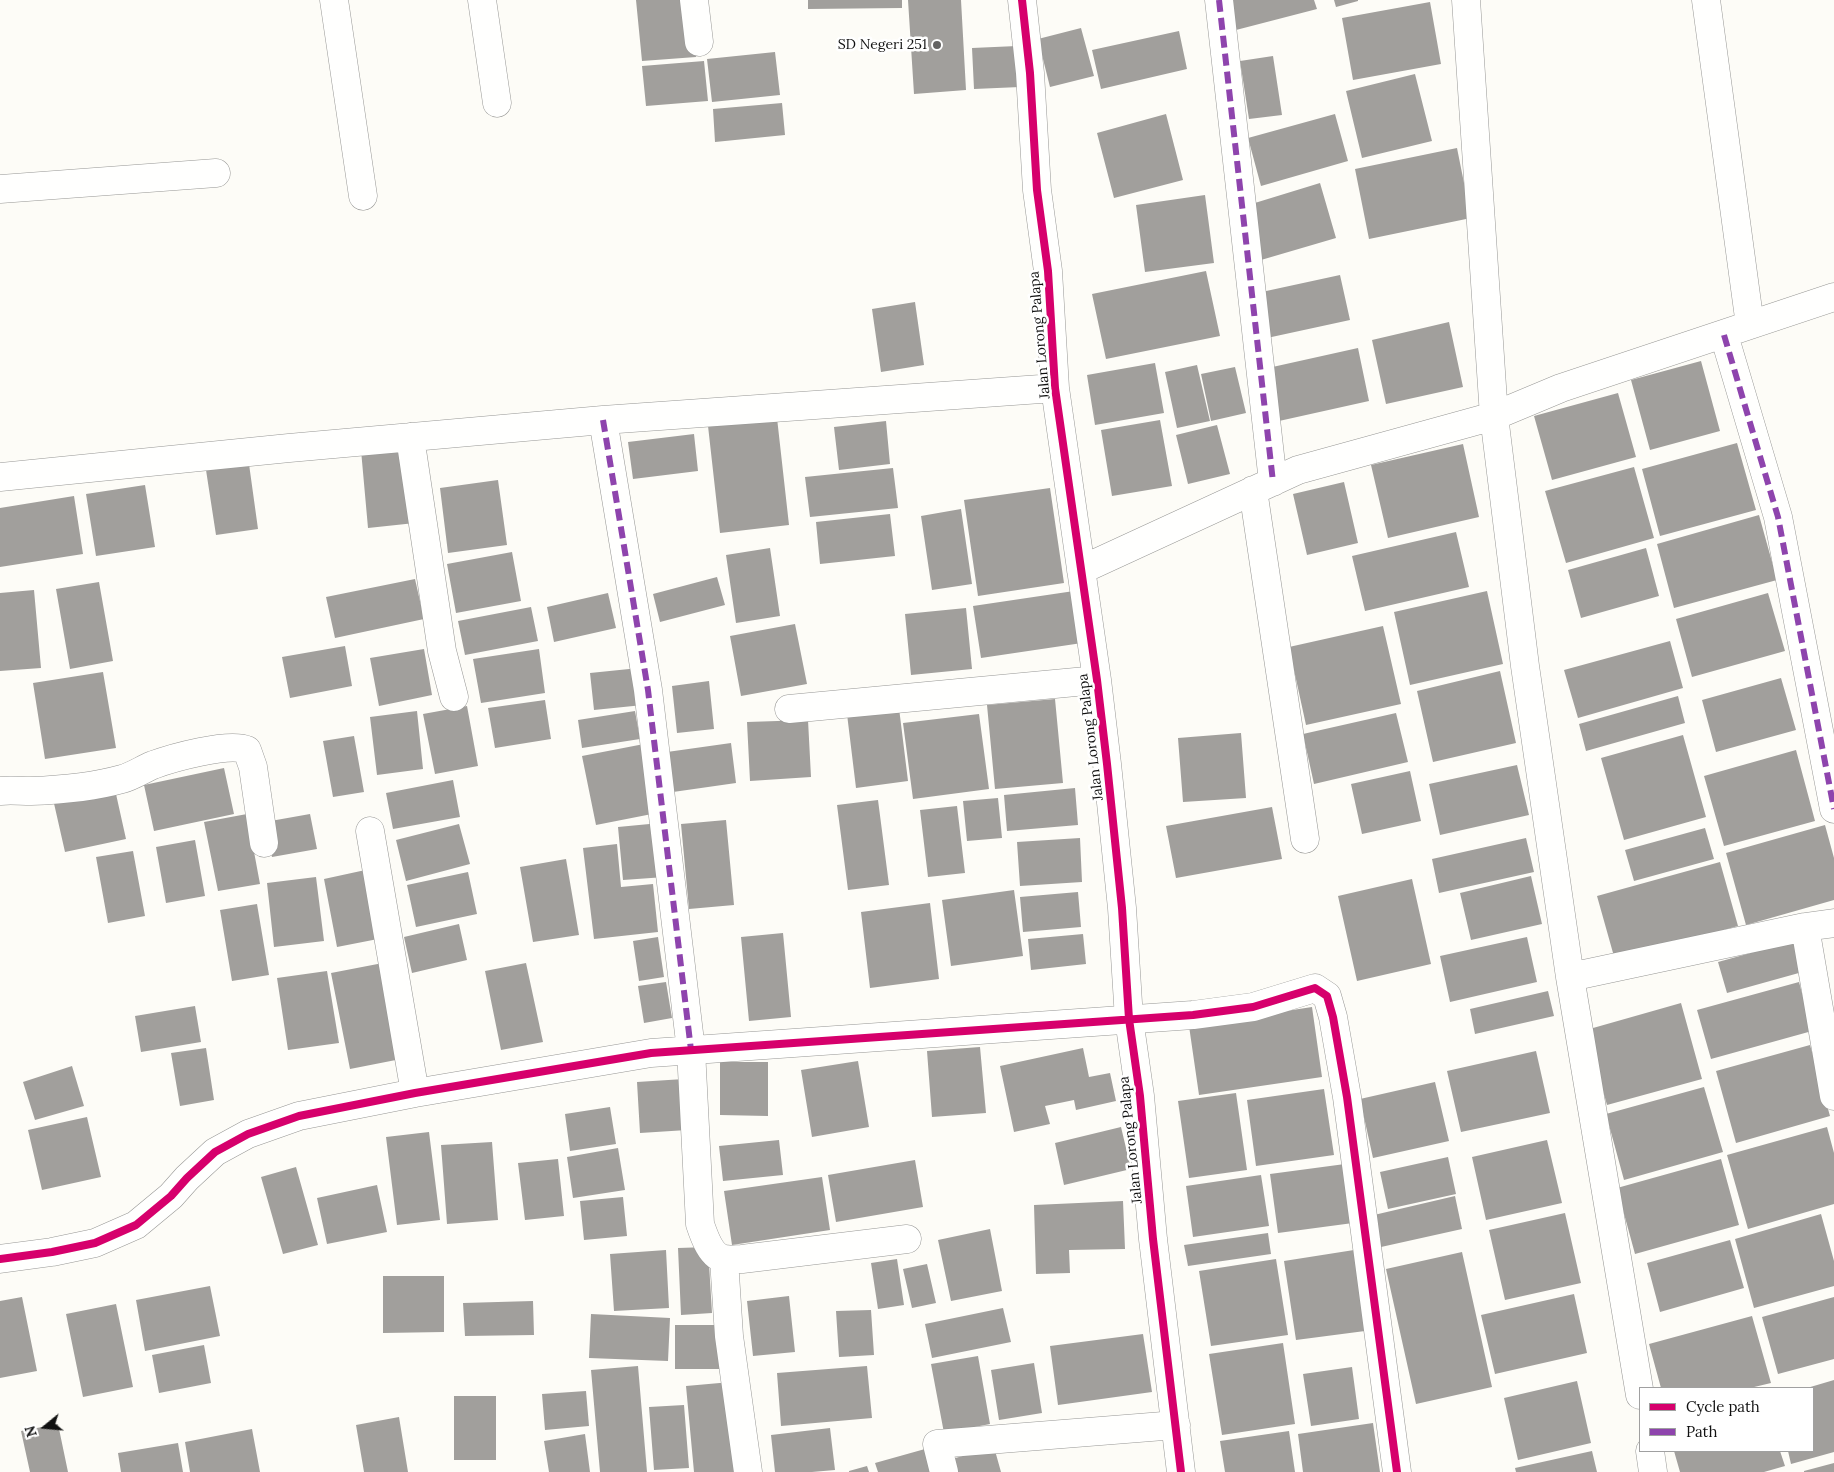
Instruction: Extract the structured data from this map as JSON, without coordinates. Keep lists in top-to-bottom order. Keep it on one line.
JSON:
{"streets":{"street":["Jalan Lorong Palapa"]},"places":["SD Negeri 251"],"legend":["Cycle path","Path"],"north":"left"}
